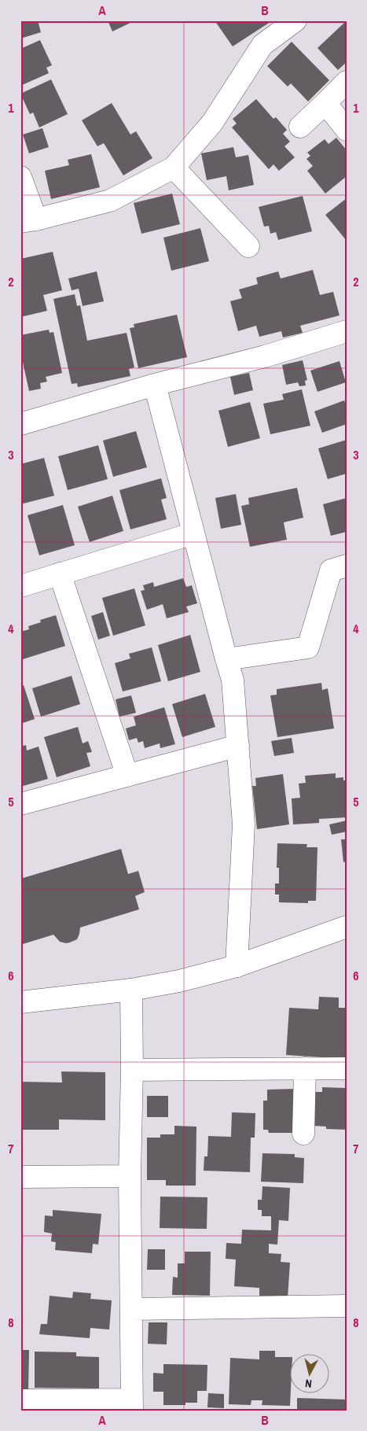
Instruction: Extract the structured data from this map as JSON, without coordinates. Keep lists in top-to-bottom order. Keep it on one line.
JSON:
{"north":"bottom","grid":{"columns":["A","B"],"rows":["1","2","3","4","5","6","7","8"]}}
